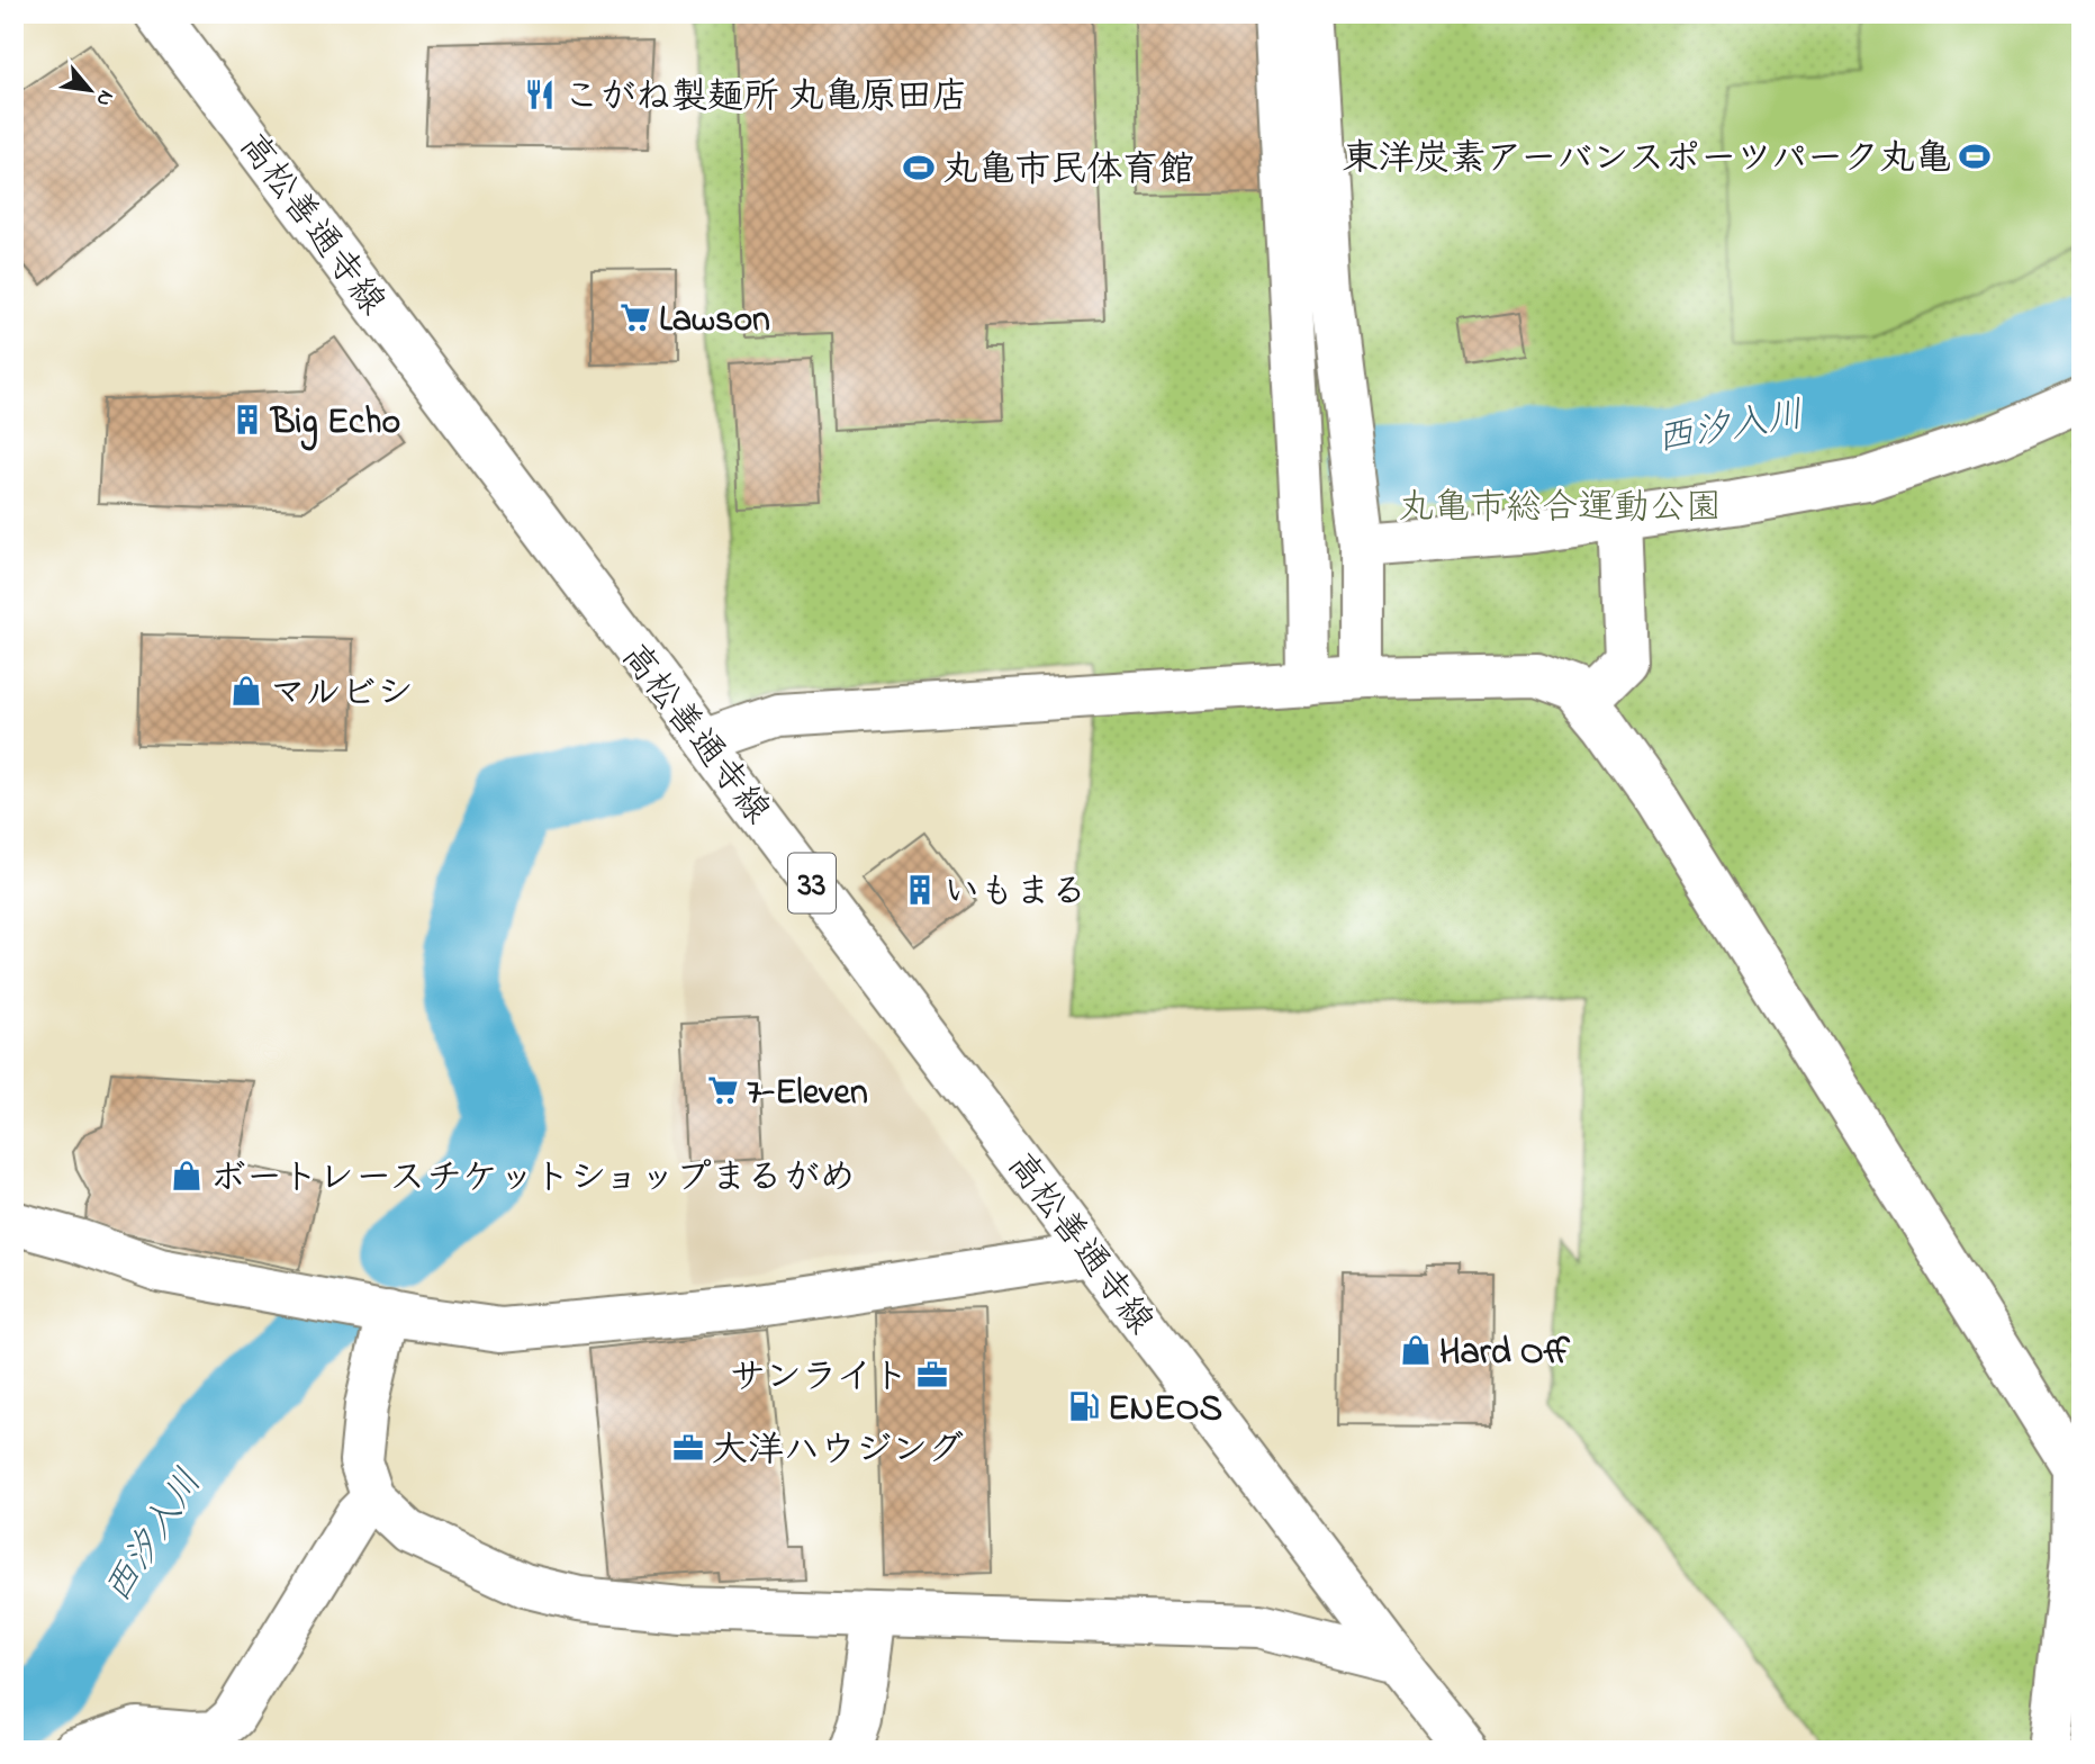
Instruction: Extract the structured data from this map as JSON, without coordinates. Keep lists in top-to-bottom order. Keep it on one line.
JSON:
{"streets":{"street":["高松善通寺線","33"]},"water":["西汐入川"],"parks":["丸亀市総合運動公園"],"places":{"restaurant":["こがね製麺所 丸亀原田店"],"sports":["東洋炭素アーバンスポーツパーク丸亀","丸亀市民体育館"],"supermarket":["Lawson","7-Eleven"],"building":["Big Echo","いもまる"],"shop":["マルビシ","ボートレースチケットショップまるがめ","Hard Off"],"office":["サンライト","大洋ハウジング"],"fuel station":["ENEOS"]},"north":"bottom right"}
